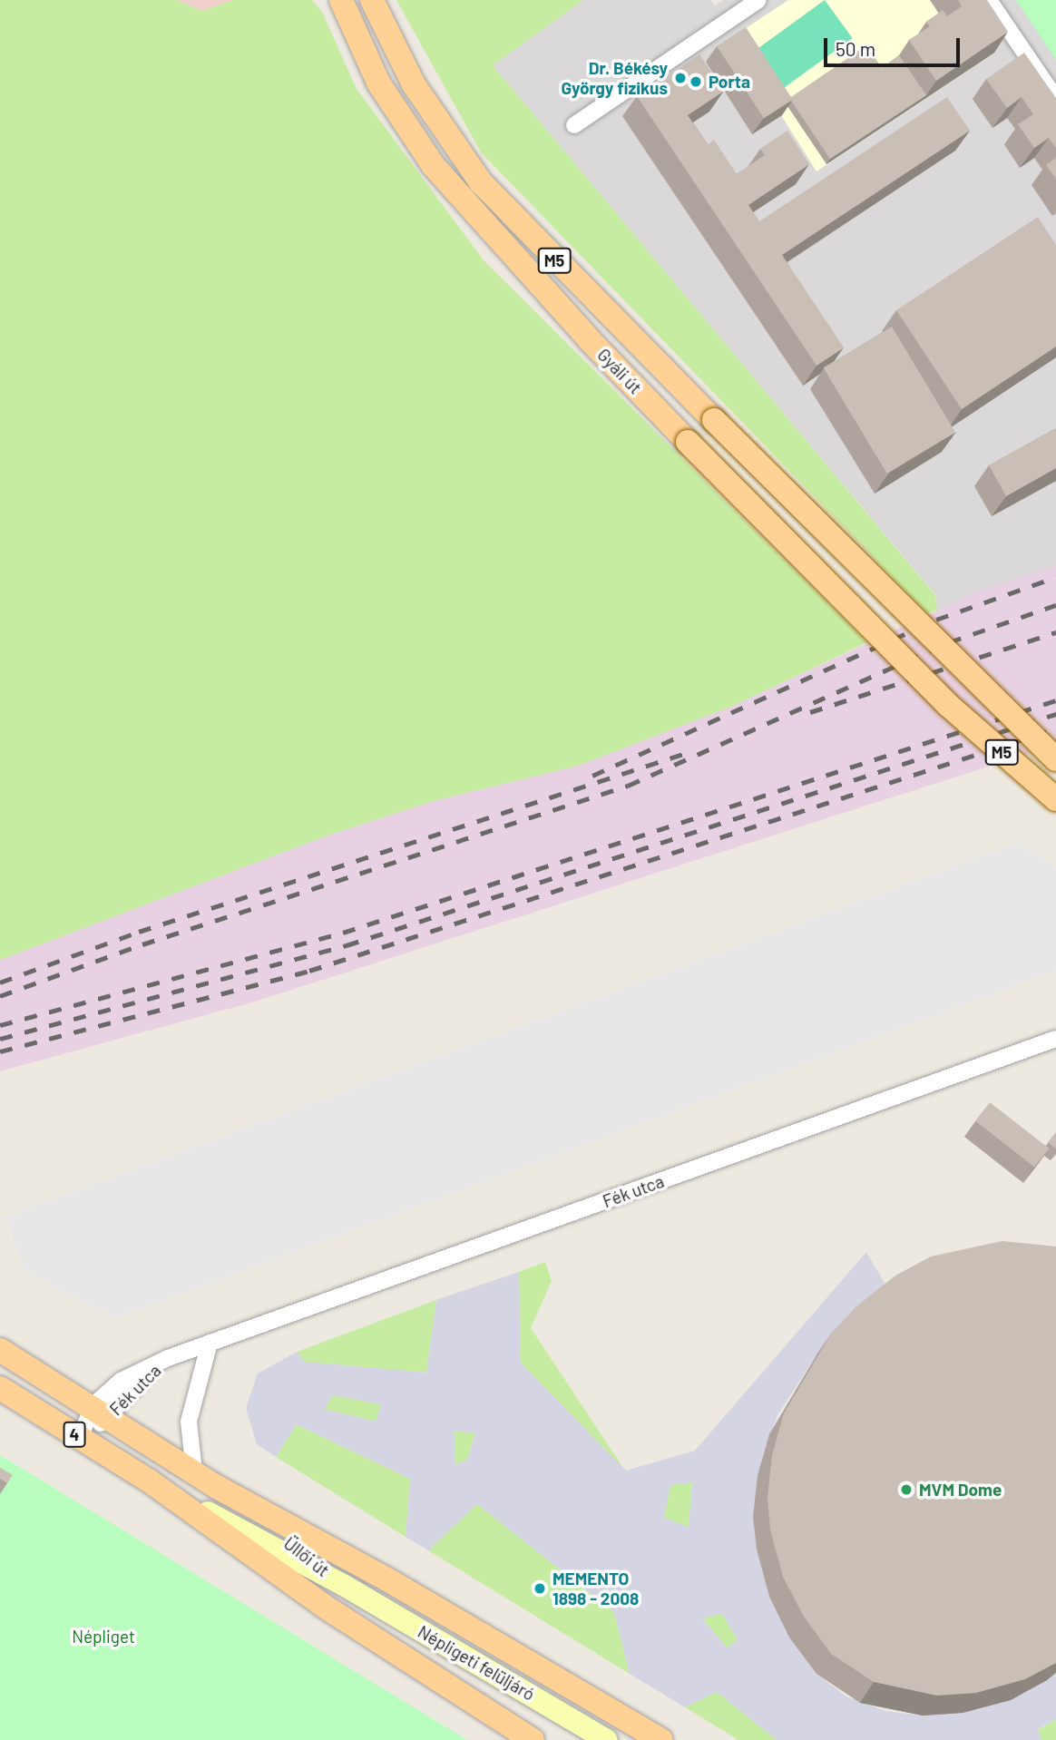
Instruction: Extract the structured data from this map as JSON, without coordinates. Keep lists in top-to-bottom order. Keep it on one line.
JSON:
{"streets":{"main road":["M5","Gyáli út","4","Üllői út","Népligeti felüljáró"],"street":["Fék utca"]},"crossings":[["Fék utca","Üllői út"],["Üllői út","Népligeti felüljáró"]],"parks":["Népliget"],"places":["Dr. Békésy György fizikus","Porta","MVM Dome","MEMENTO 1898 - 2008"],"scale_bar":"50 m"}
